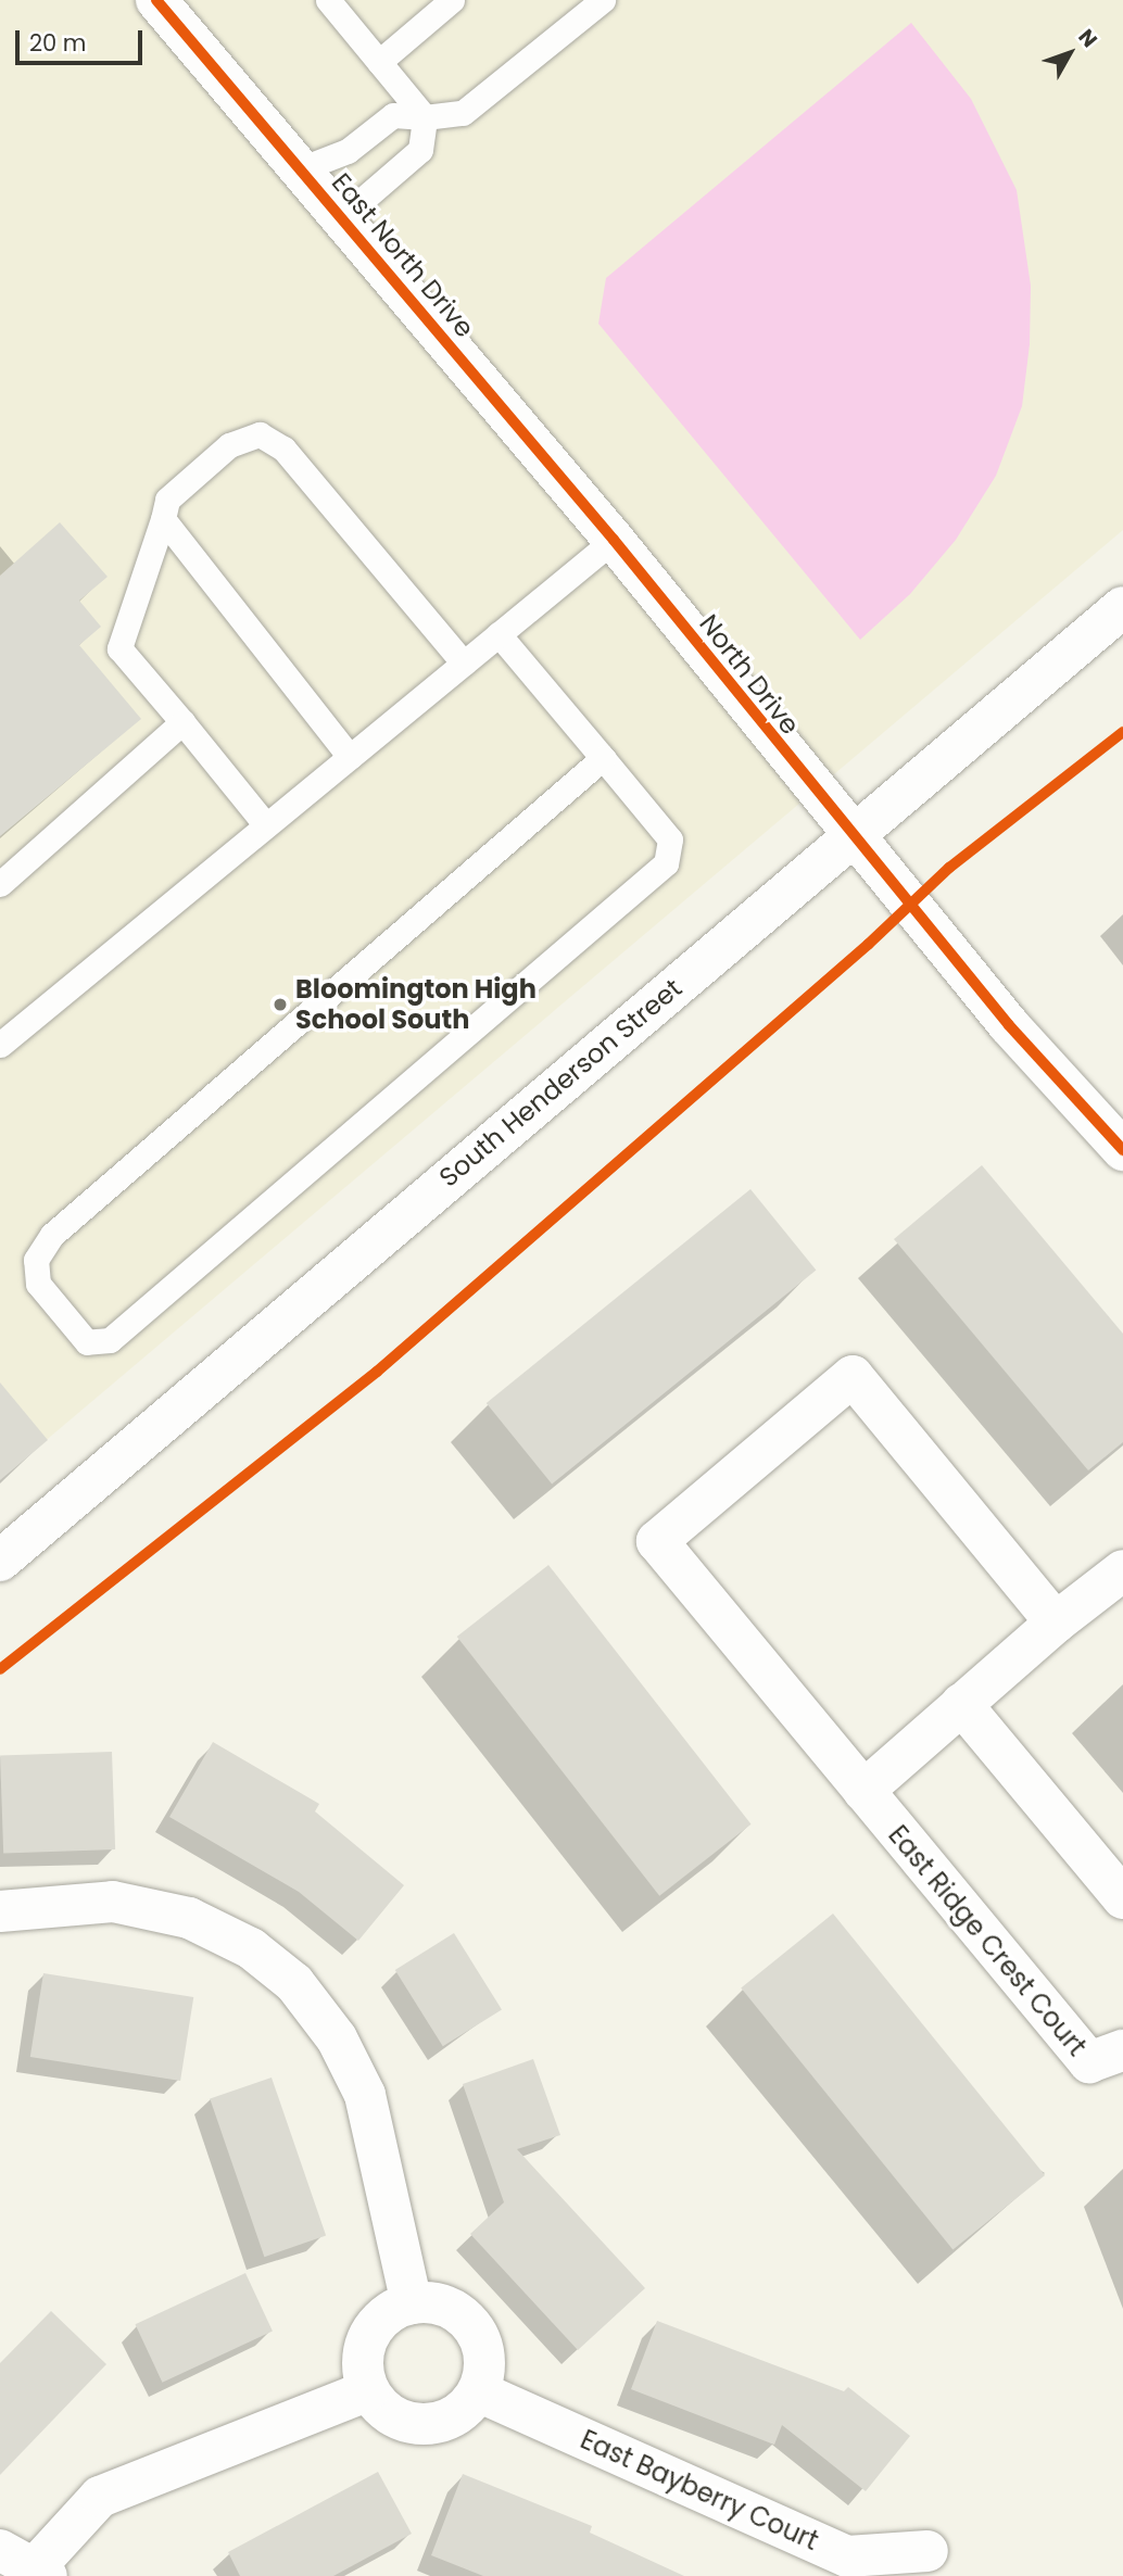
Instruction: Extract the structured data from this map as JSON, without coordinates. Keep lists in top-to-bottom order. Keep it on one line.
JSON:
{"streets":{"street":["East North Drive","North Drive","South Henderson Street","East Ridge Crest Court","East Bayberry Court"]},"crossings":[["East North Drive","North Drive"],["North Drive","South Henderson Street"]],"places":["Bloomington High School South"],"scale_bar":"20 m","north":"top right"}
